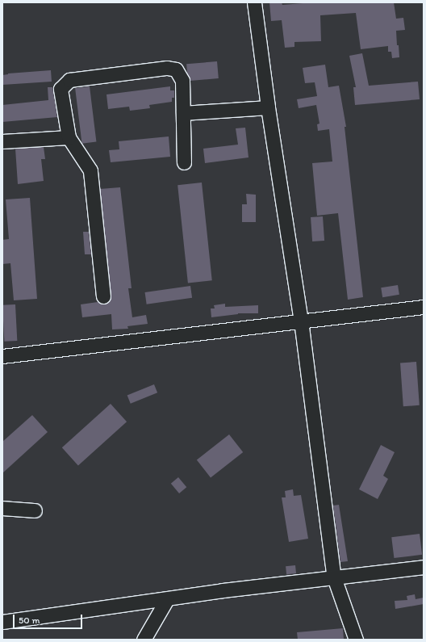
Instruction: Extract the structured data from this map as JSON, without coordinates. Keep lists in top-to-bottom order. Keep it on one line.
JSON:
{"scale_bar":"50 m"}
